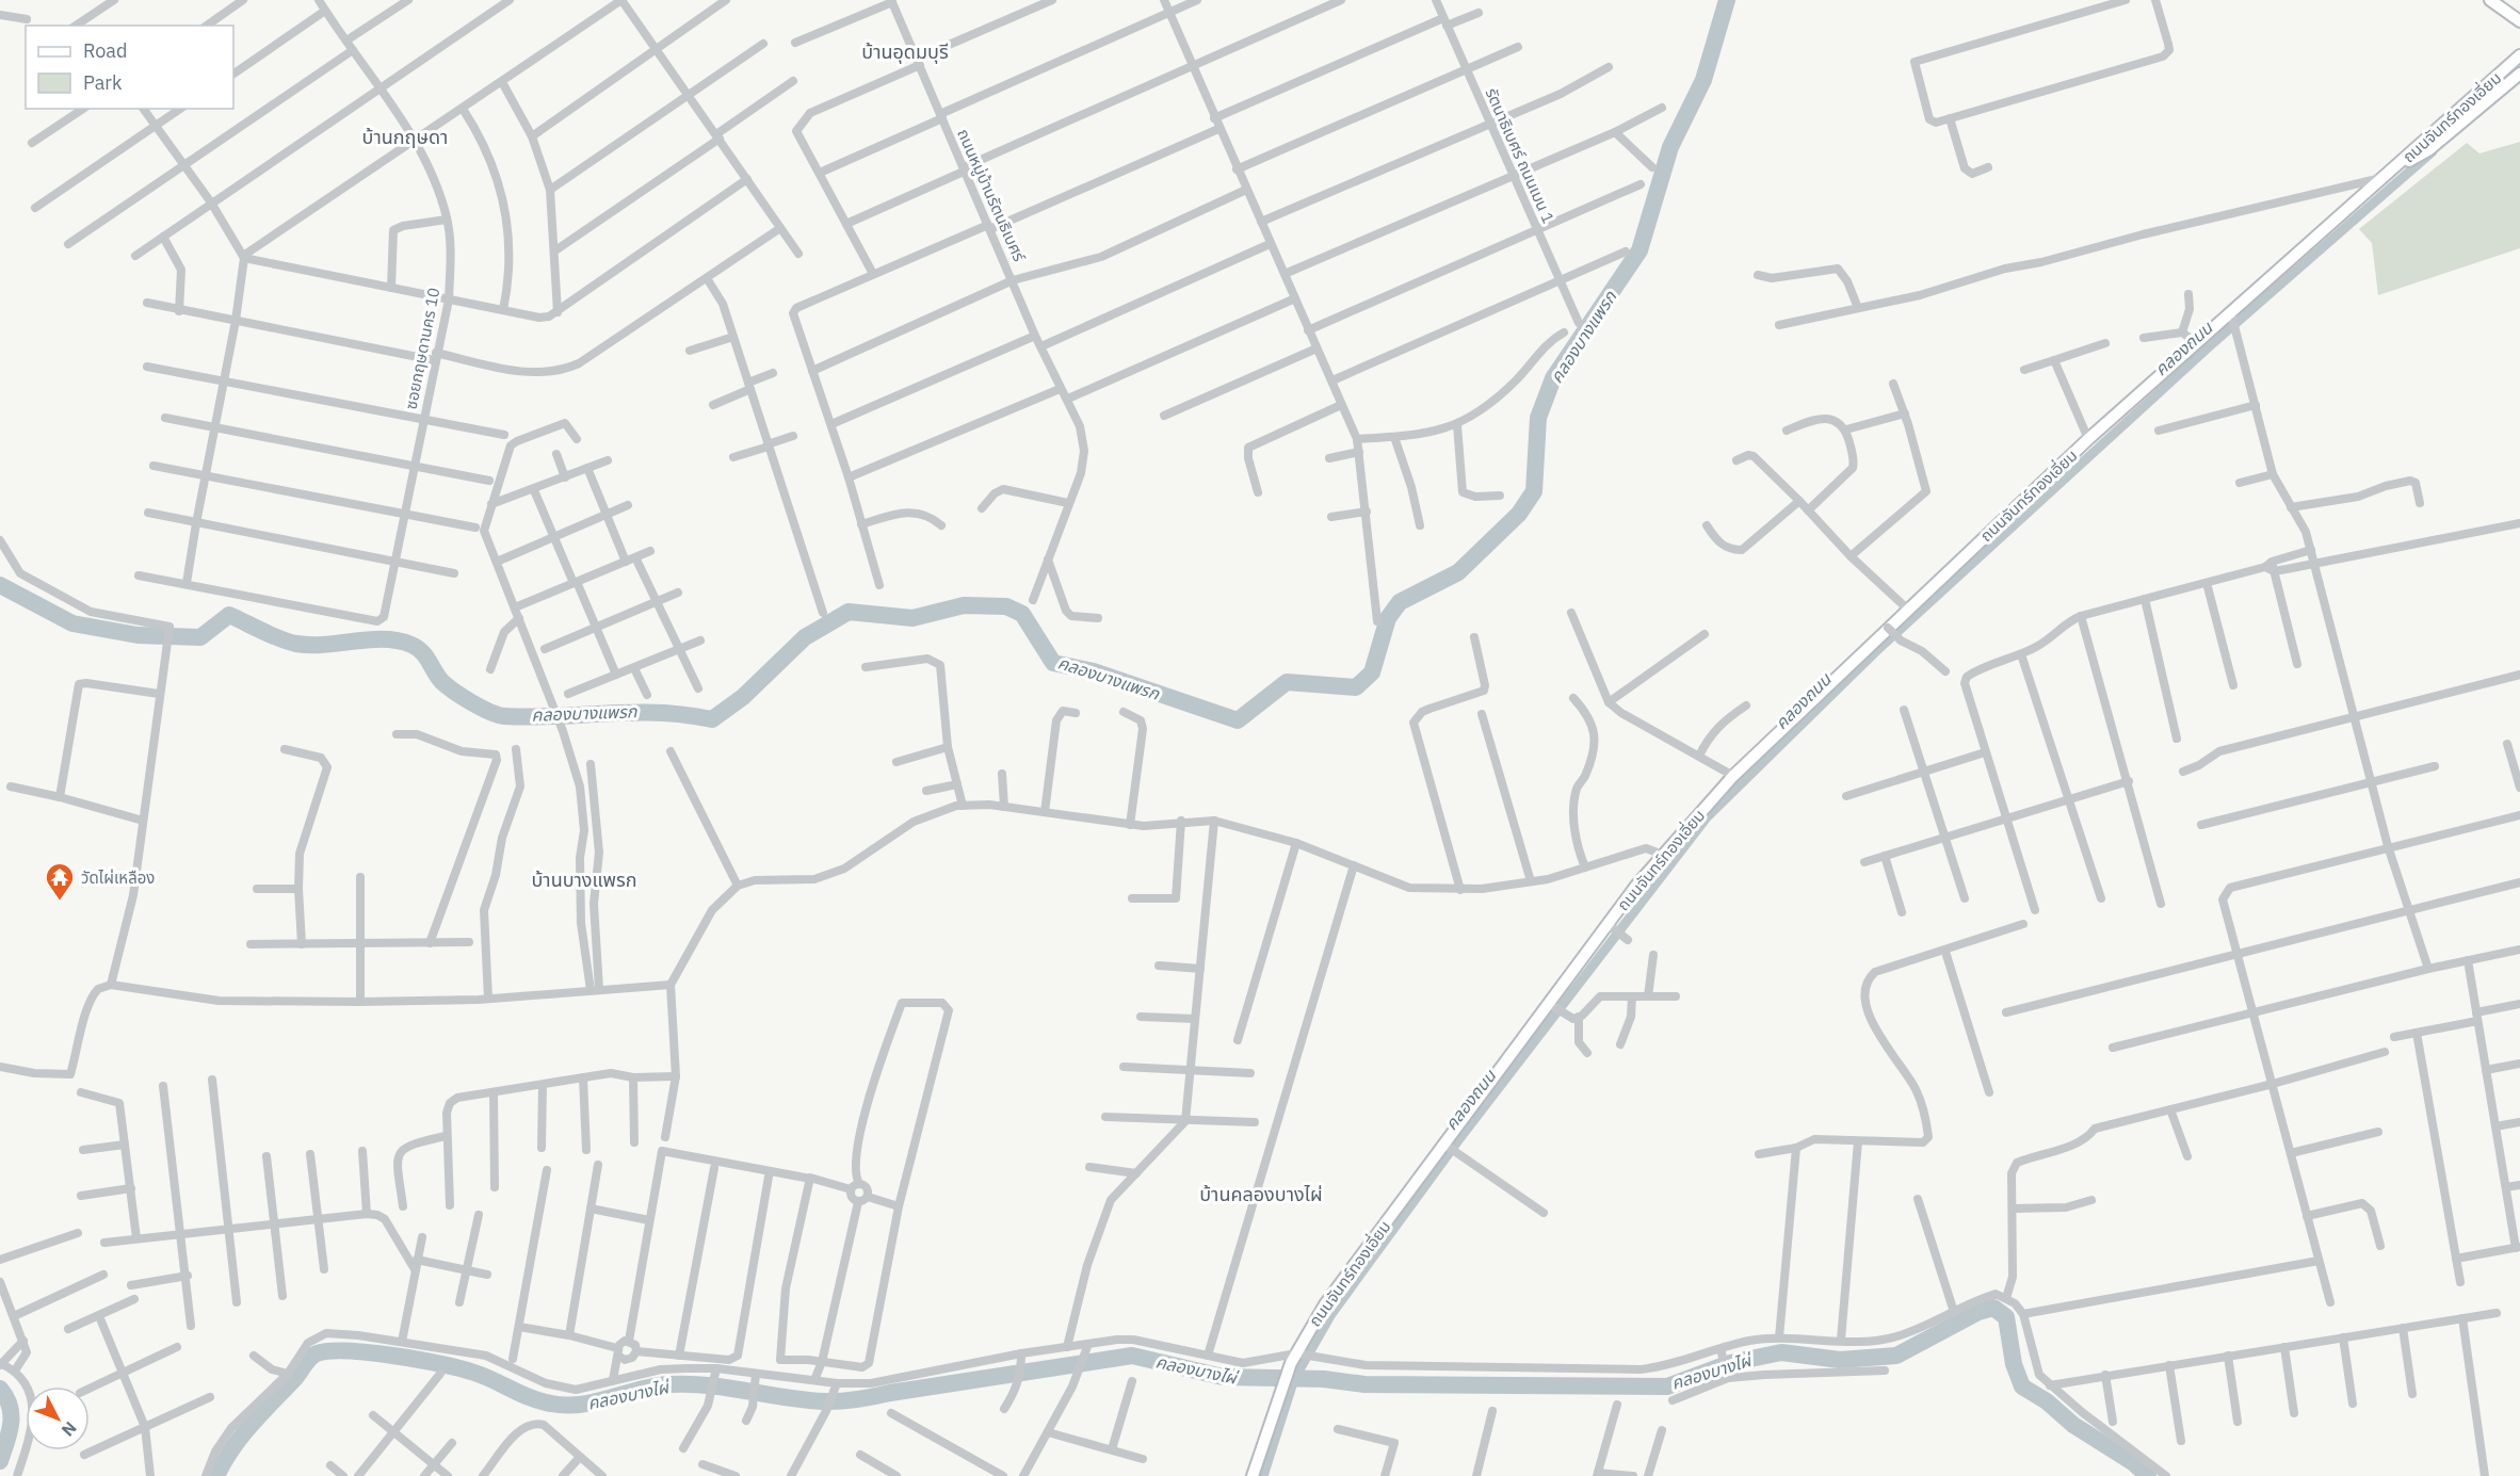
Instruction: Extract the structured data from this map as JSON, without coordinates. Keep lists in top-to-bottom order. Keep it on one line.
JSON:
{"streets":{"street":["ถนนจันทร์ทองเอี่ยม","รัตนาธิเบศร์ ถนนเมน 1","ถนนหมู่บ้านรัตนธิเบศร์","ซอยกฤษดานคร 10"]},"districts":["บ้านอุดมบุรี","บ้านกฤษดา","บ้านบางแพรก","บ้านคลองบางไผ่"],"water":["คลองบางแพรก","คลองถนน","คลองบางไผ่"],"places":{"temple":["วัดไผ่เหลือง"]},"legend":["Road","Park"],"north":"bottom right"}
